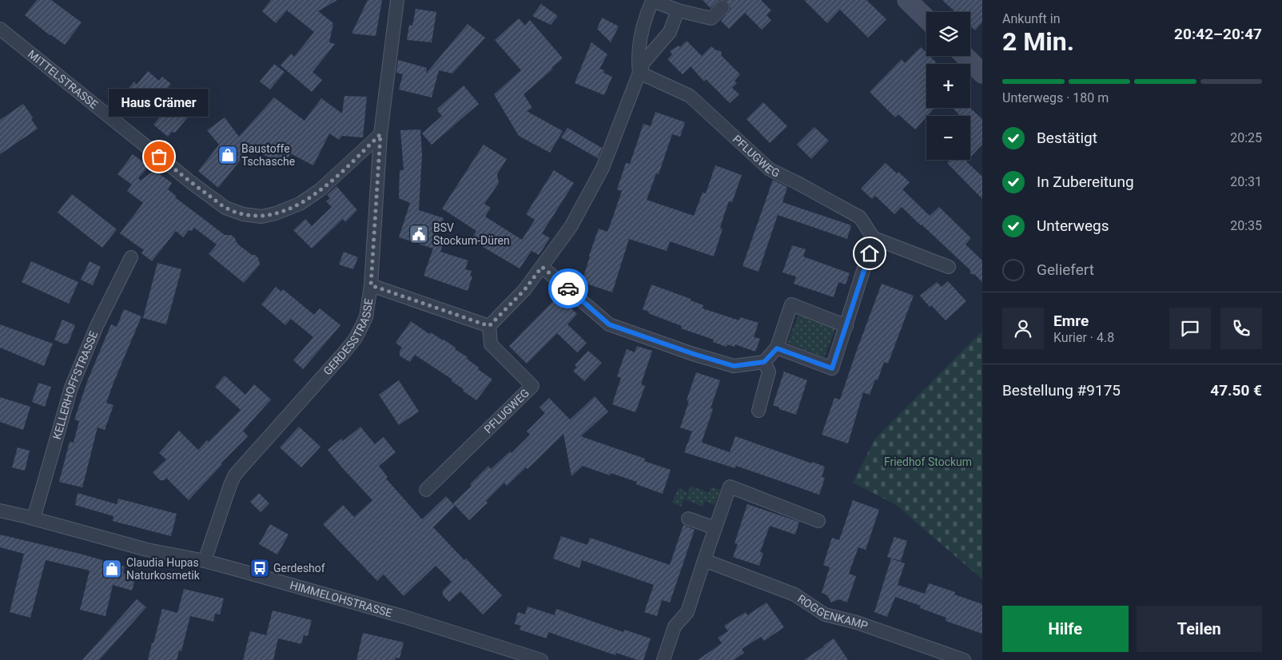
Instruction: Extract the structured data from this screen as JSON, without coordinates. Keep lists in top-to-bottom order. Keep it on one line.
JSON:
{"streets":{"street":["MITTELSTRASSE","PFLUGWEG","GERDESSTRASSE","KELLERHOFFSTRASSE","HIMMELOHSTRASSE","ROGGENKAMP"]},"crossings":[["MITTELSTRASSE","GERDESSTRASSE"],["GERDESSTRASSE","HIMMELOHSTRASSE"],["KELLERHOFFSTRASSE","HIMMELOHSTRASSE"]],"parks":["Friedhof Stockum"],"places":{"shop":["Baustoffe Tschasche","Claudia Hupas Naturkosmetik"],"other":["Haus Crämer"],"public building":["BSV Stockum-Düren"],"bus stop":["Gerdeshof"]},"page":{"heading":["2 Min.","Ankunft in","20:42–20:47"],"panel":["Emre","Kurier · 4.8","Bestellung #9175","47.50 €"],"map_buttons":["+","−"],"bar":"Unterwegs · 180 m","bubble":"Haus Crämer","list":[["Bestätigt","20:25"],["In Zubereitung","20:31"],["Unterwegs","20:35"],"Geliefert"],"buttons":["Hilfe","Teilen"]}}
